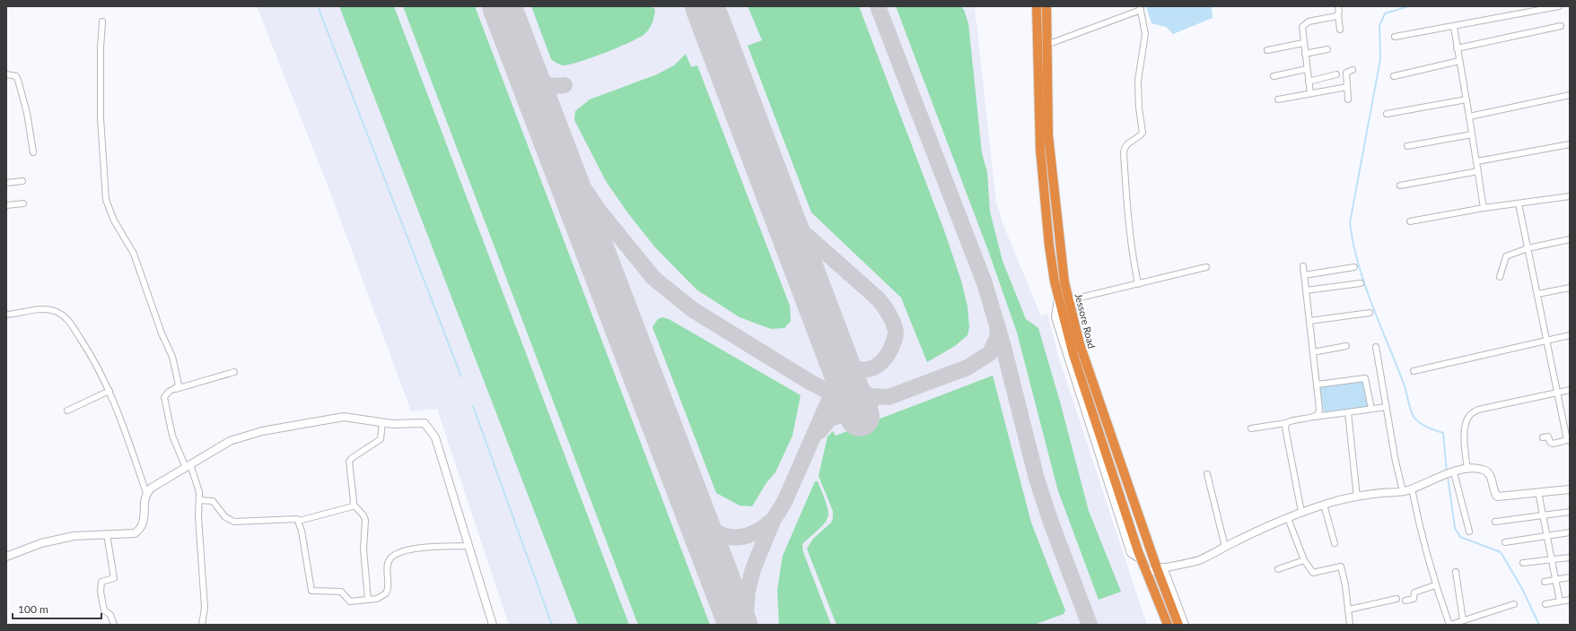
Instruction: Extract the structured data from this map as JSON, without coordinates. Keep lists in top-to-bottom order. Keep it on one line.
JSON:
{"streets":{"highway":["Jessore Road"]},"scale_bar":"100 m"}
